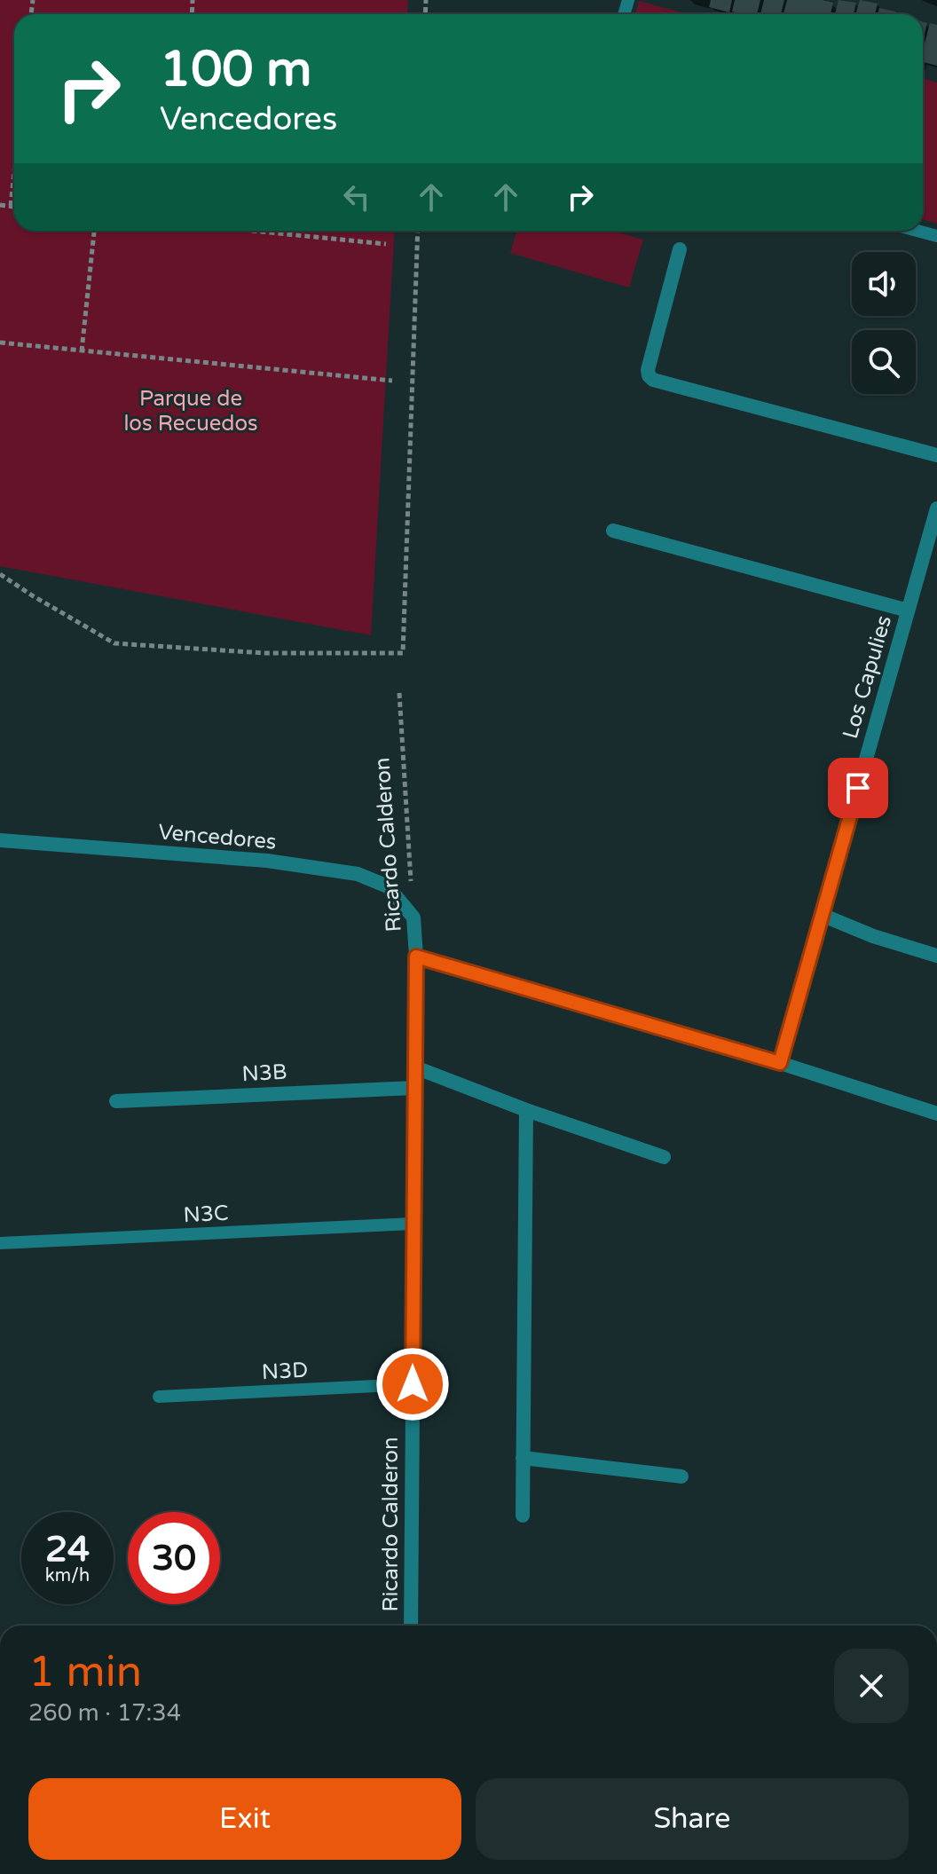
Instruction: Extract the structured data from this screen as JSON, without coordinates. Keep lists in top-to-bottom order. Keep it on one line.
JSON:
{"streets":{"street":["Los Capulies","Vencedores","Ricardo Calderon","N3B"],"lane":["N3C","N3D"]},"crossings":[["Vencedores","Ricardo Calderon"],["Ricardo Calderon","N3B"],["Ricardo Calderon","N3C"],["Ricardo Calderon","N3D"]],"parks":["Parque de los Recuedos"],"page":{"turn":["100 m","Vencedores"],"speed":"24 km/h","limit":"30","heading":["1 min","260 m · 17:34"],"buttons":["Exit","Share"]}}
